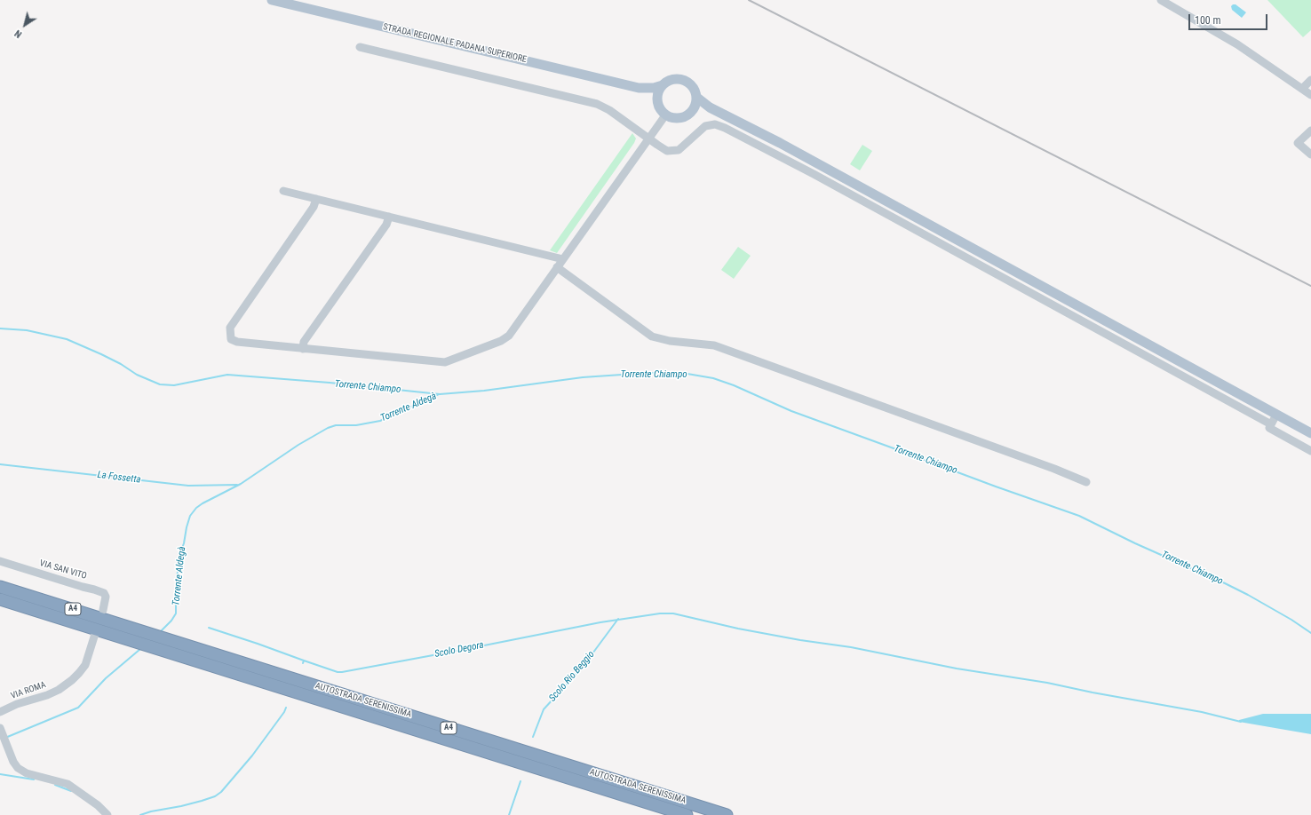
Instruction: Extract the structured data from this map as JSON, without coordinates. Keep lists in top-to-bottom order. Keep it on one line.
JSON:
{"streets":{"highway":["A4","AUTOSTRADA SERENISSIMA"],"main road":["STRADA REGIONALE PADANA SUPERIORE"],"street":["VIA SAN VITO","VIA ROMA"]},"water":["Torrente Chiampo","Torrente Aldegà","La Fossetta","Scolo Degora","Scolo Rio Beggio"],"scale_bar":"100 m","north":"bottom left"}
